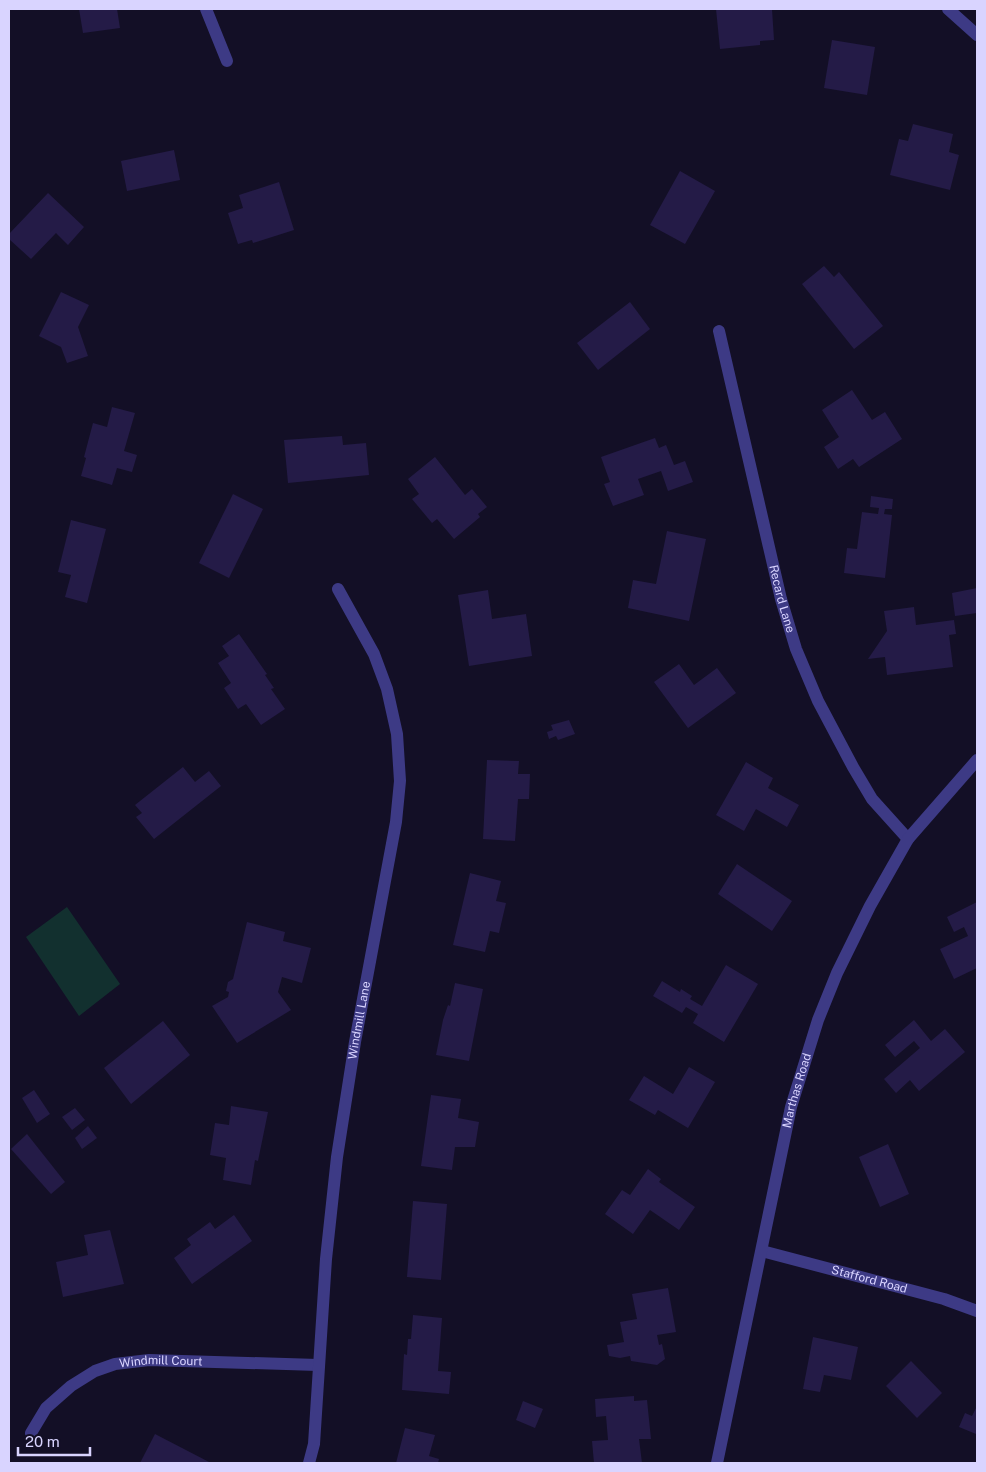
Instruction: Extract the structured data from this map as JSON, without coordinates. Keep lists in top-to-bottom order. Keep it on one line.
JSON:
{"streets":{"street":["Recard Lane","Windmill Lane","Marthas Road","Stafford Road","Windmill Court"]},"crossings":[["Recard Lane","Marthas Road"],["Windmill Lane","Windmill Court"],["Marthas Road","Stafford Road"]],"scale_bar":"20 m"}
